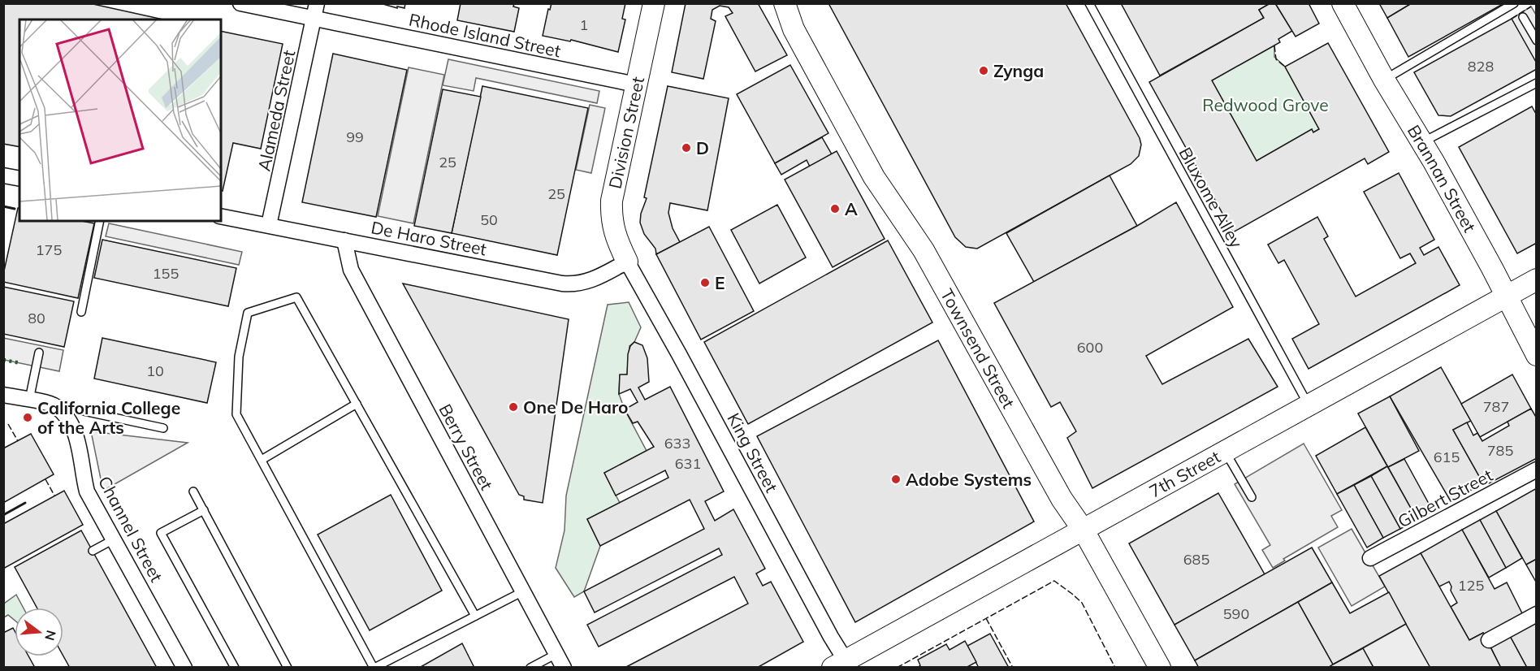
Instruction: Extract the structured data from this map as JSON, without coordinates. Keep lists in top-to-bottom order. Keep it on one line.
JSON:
{"streets":{"main road":["Division Street","Brannan Street","Townsend Street","7th Street"],"street":["Rhode Island Street","Alameda Street","De Haro Street","Berry Street","King Street","Gilbert Street","Channel Street"],"lane":["Bluxome Alley"]},"crossings":[["Rhode Island Street","Alameda Street"],["Rhode Island Street","Division Street"],["Alameda Street","De Haro Street"],["Division Street","De Haro Street"],["Division Street","King Street"],["Brannan Street","7th Street"],["Bluxome Alley","7th Street"],["De Haro Street","Berry Street"],["De Haro Street","King Street"],["Townsend Street","7th Street"],["King Street","7th Street"]],"parks":["Redwood Grove"],"places":["Zynga","D","A","E","One De Haro","California College of the Arts","Adobe Systems"],"house_numbers":["1","828","99","25","25","50","175","155","80","600","10","787","633","785","615","631","685","125","590"],"north":"right"}
